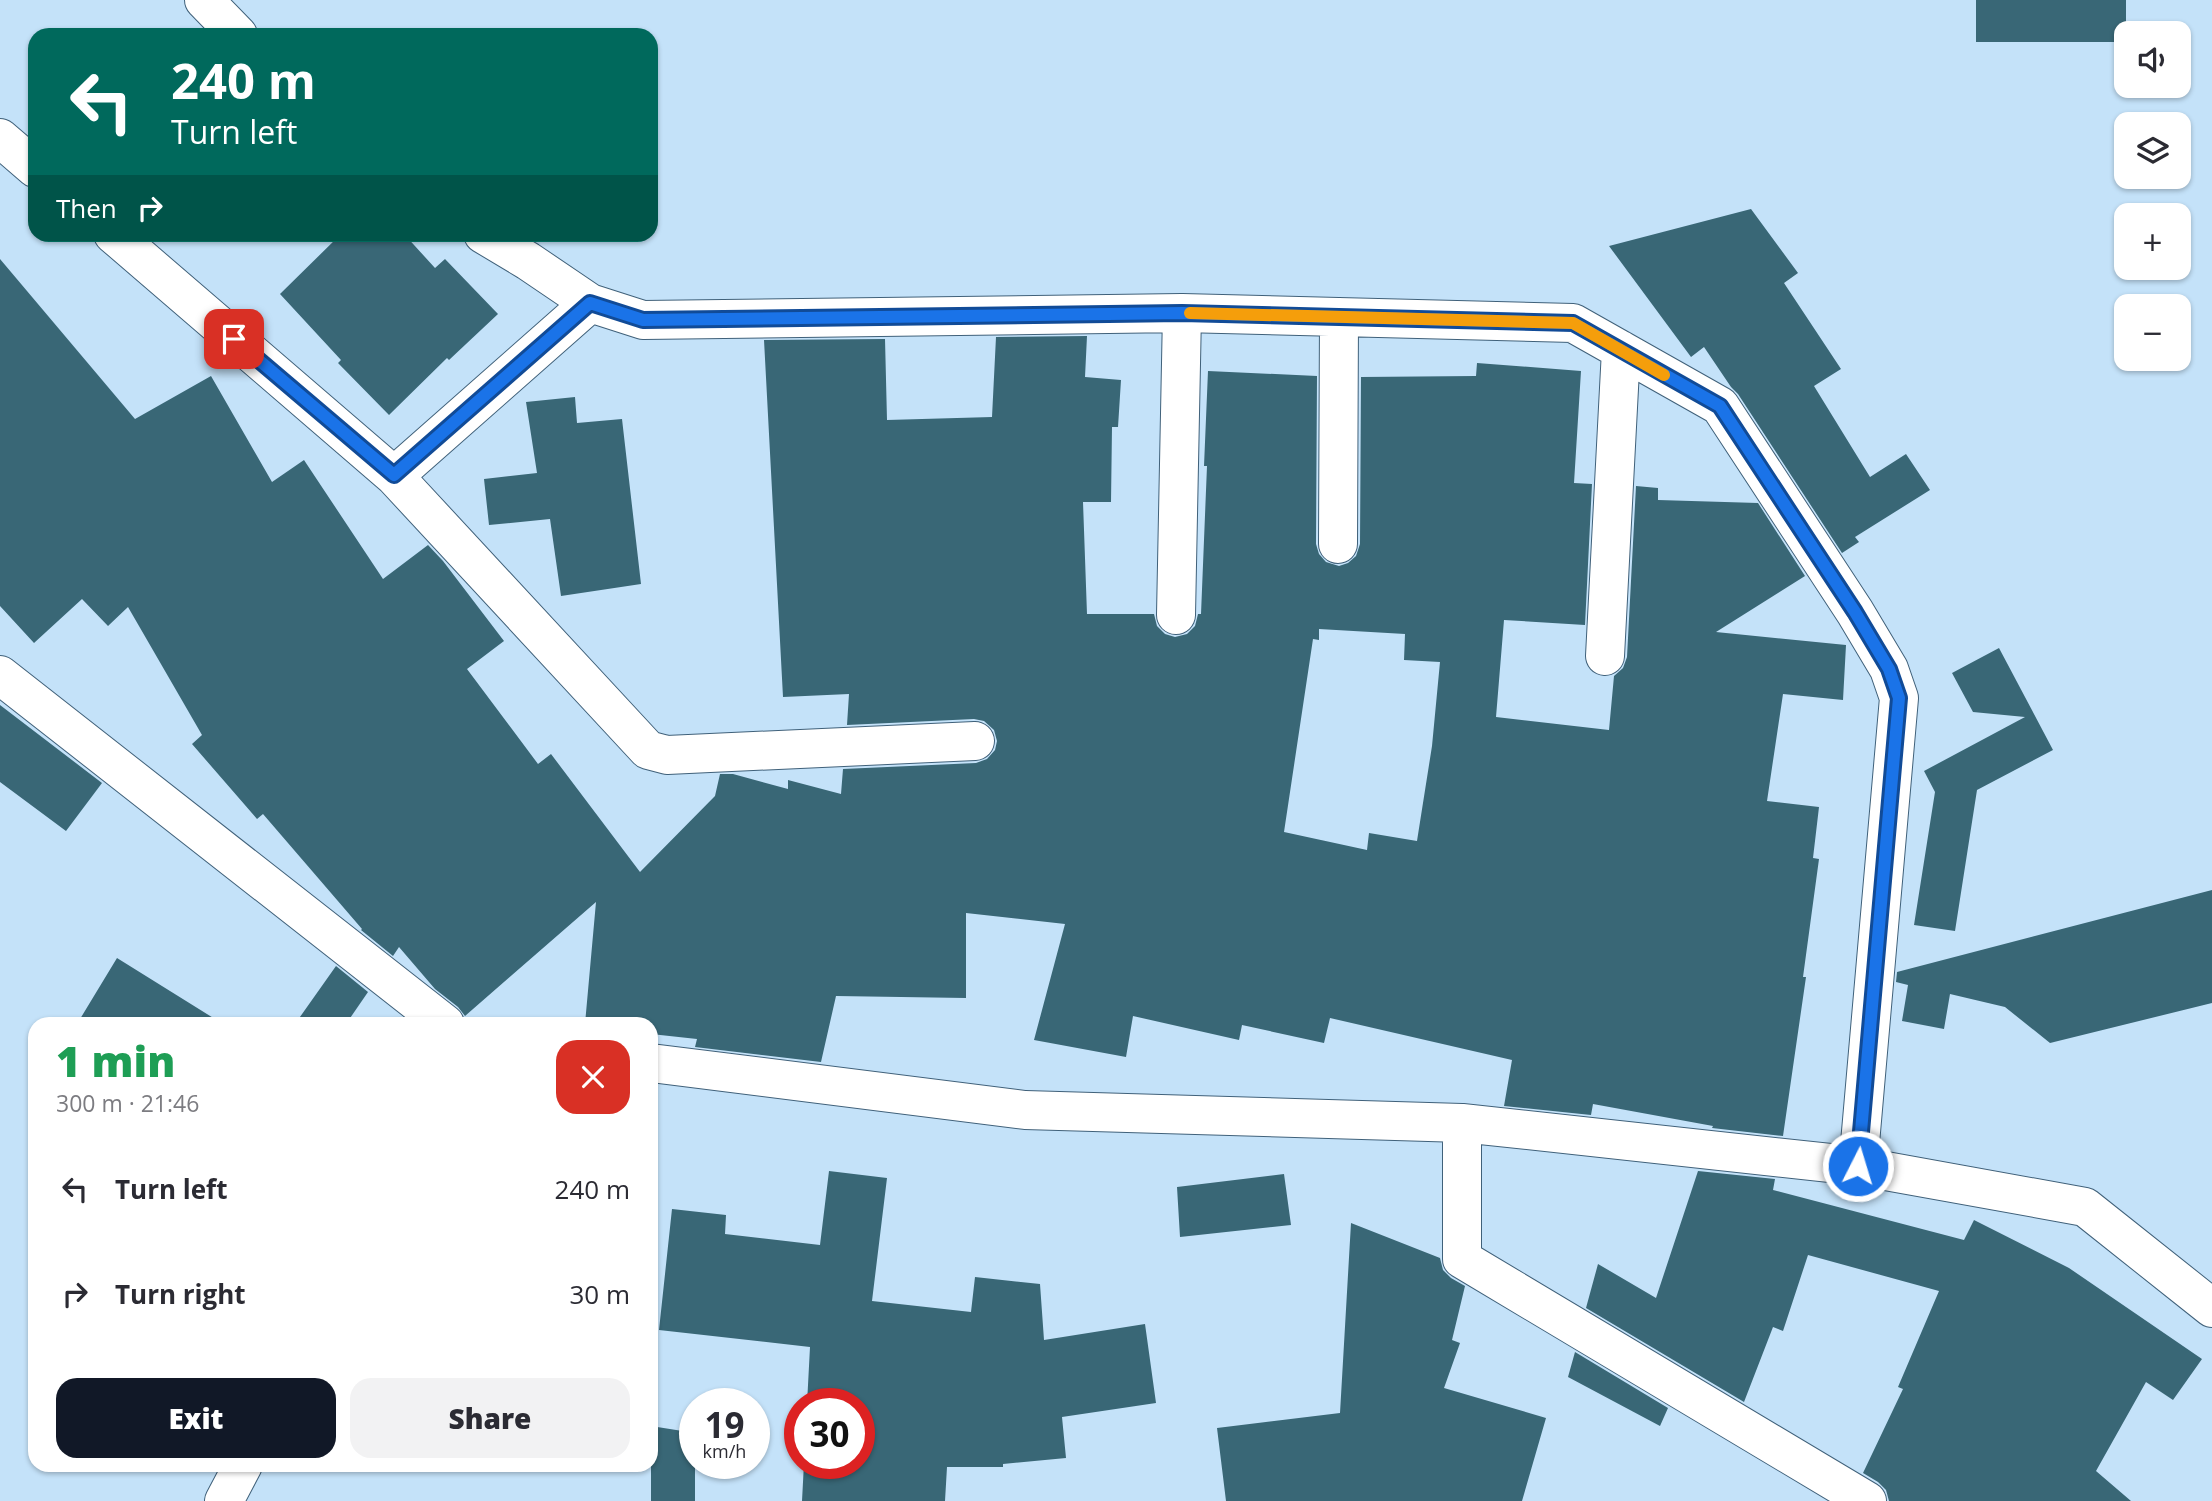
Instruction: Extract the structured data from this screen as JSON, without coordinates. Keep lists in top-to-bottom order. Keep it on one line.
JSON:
{"page":{"map_buttons":["+","−"],"turn":["240 m","Turn left"],"then":"Then","heading":["1 min","300 m · 21:46"],"list":[{"name":"Turn left","value":"240 m"},{"name":"Turn right","value":"30 m"}],"buttons":["Exit","Share"],"speed":"19 km/h","limit":"30"}}
